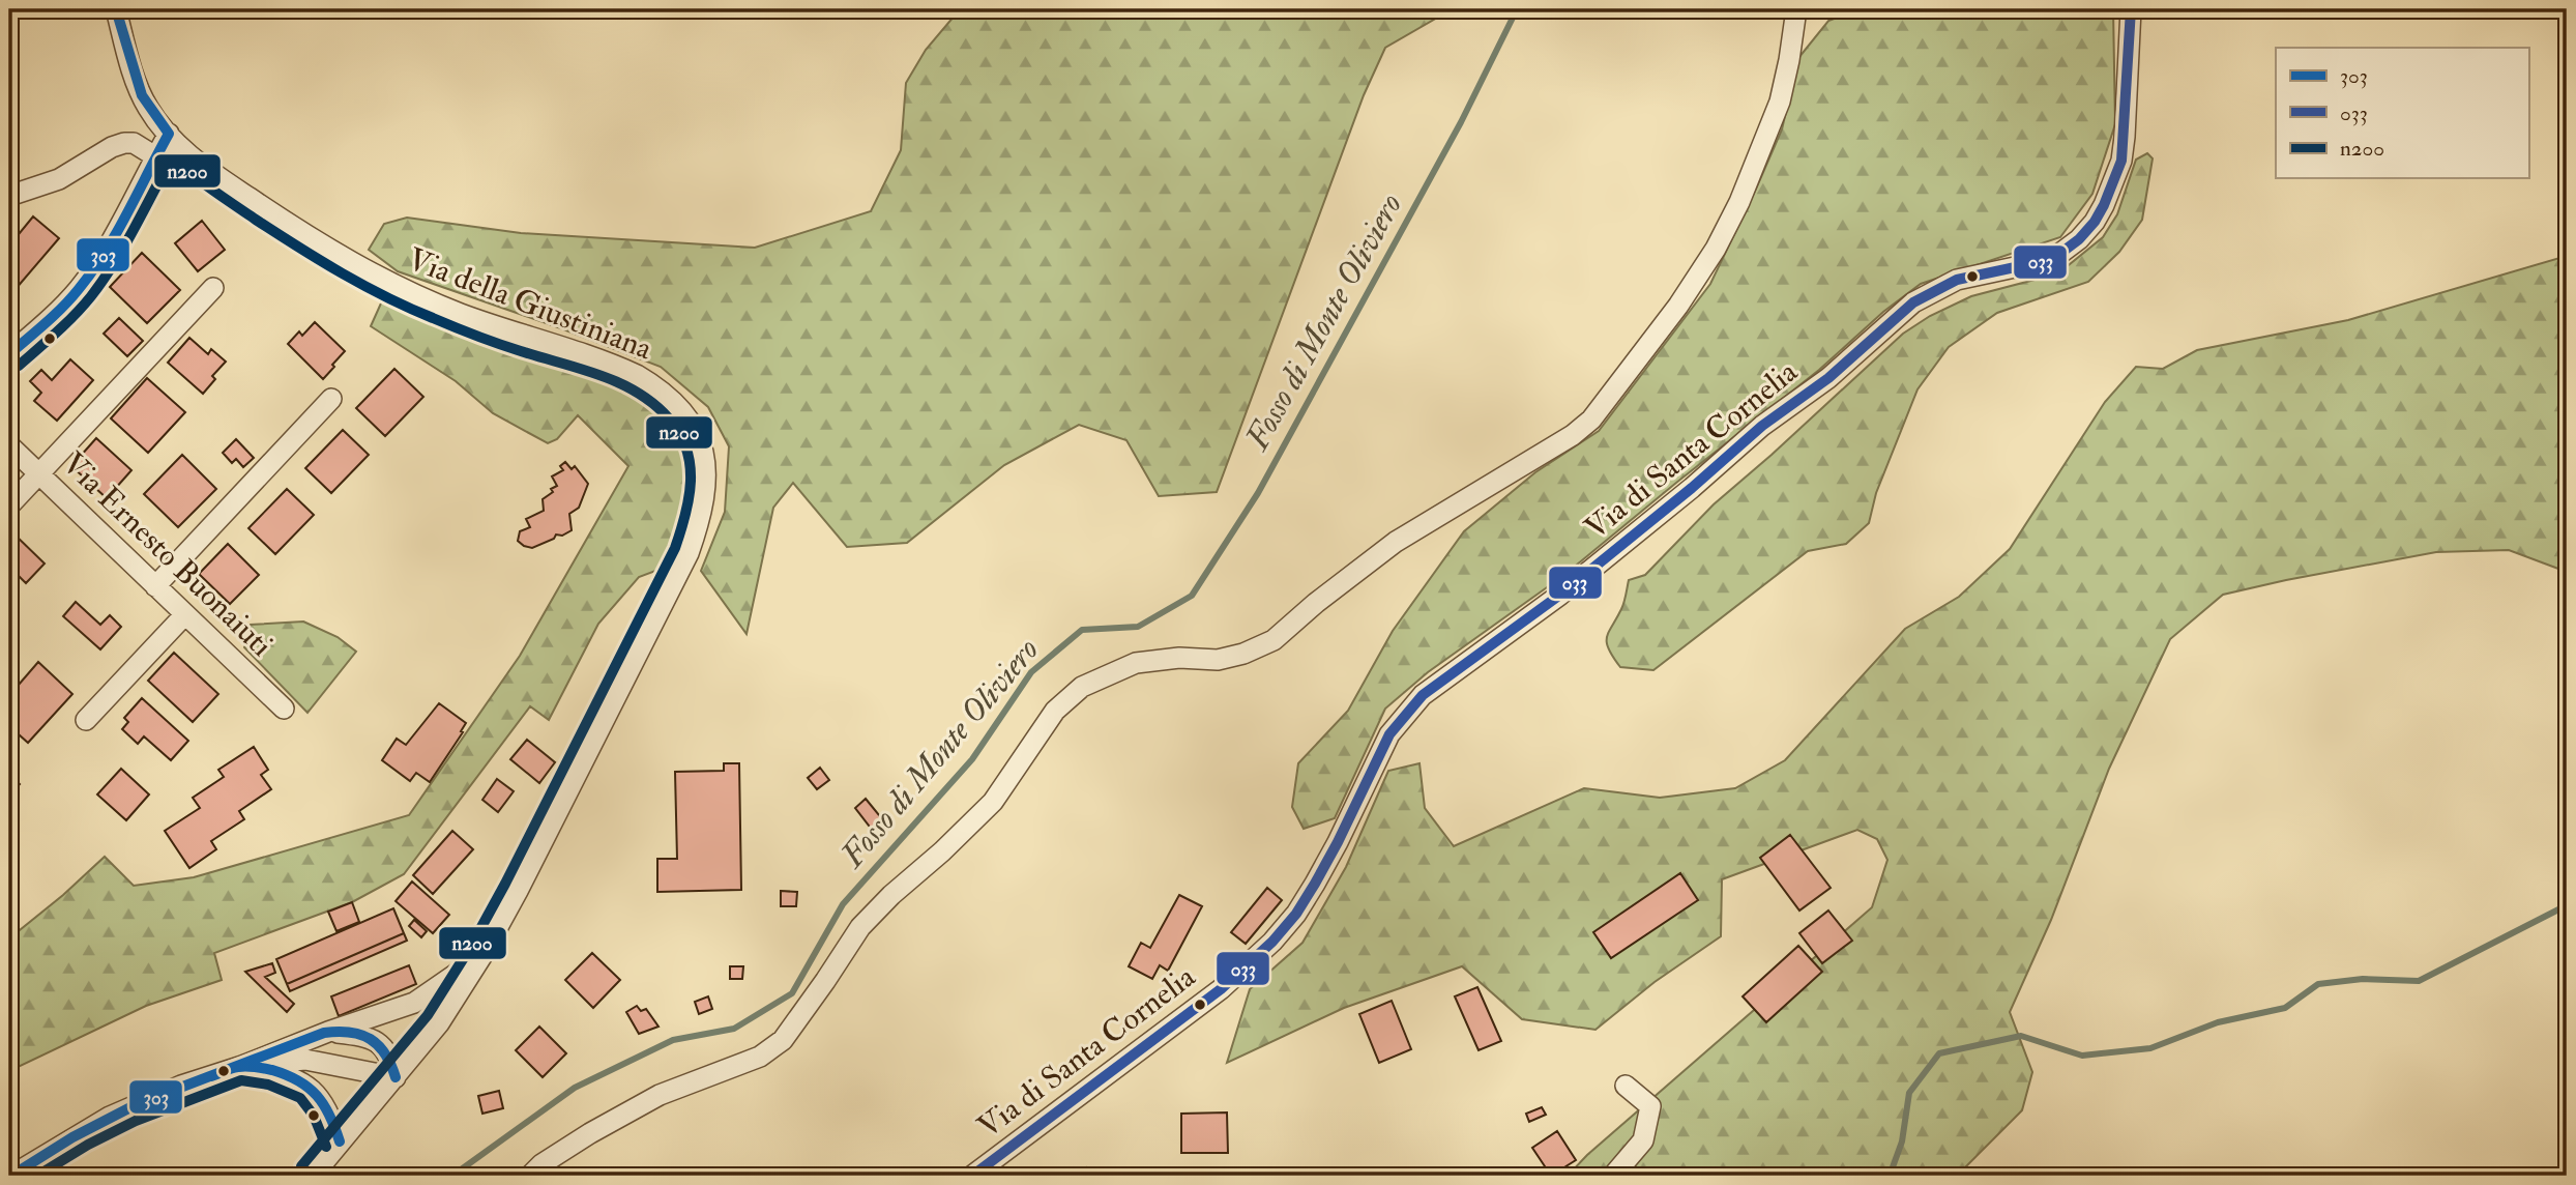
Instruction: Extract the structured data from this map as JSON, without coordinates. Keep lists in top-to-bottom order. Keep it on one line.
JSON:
{"streets":{"street":["Via della Giustiniana","Via di Santa Cornelia","Via Ernesto Buonaiuti"]},"water":["Fosso di Monte Oliviero"],"lines":["transit line 303","transit line 033","transit line n200"],"legend":["303","033","n200"]}
